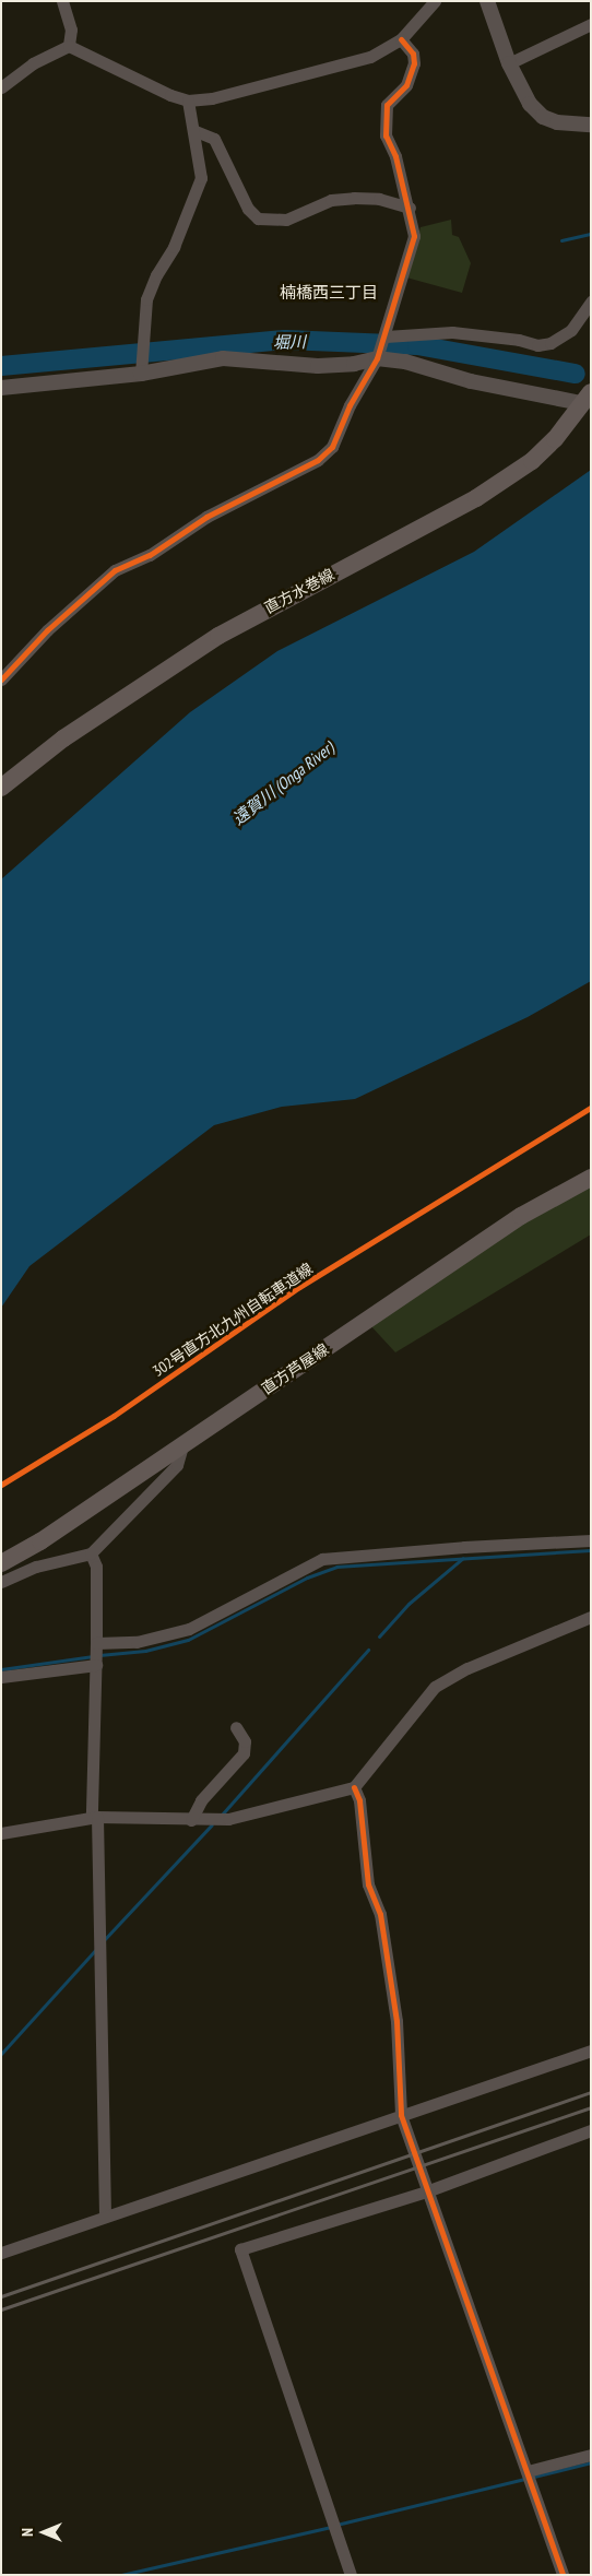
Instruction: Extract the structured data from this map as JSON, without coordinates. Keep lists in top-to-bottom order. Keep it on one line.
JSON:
{"streets":{"main road":["直方水巻線","直方芦屋線"],"cycle path":["302号直方北九州自転車道線"]},"districts":["楠橋西三丁目"],"water":["堀川","遠賀川 (Onga River)"],"north":"left"}
